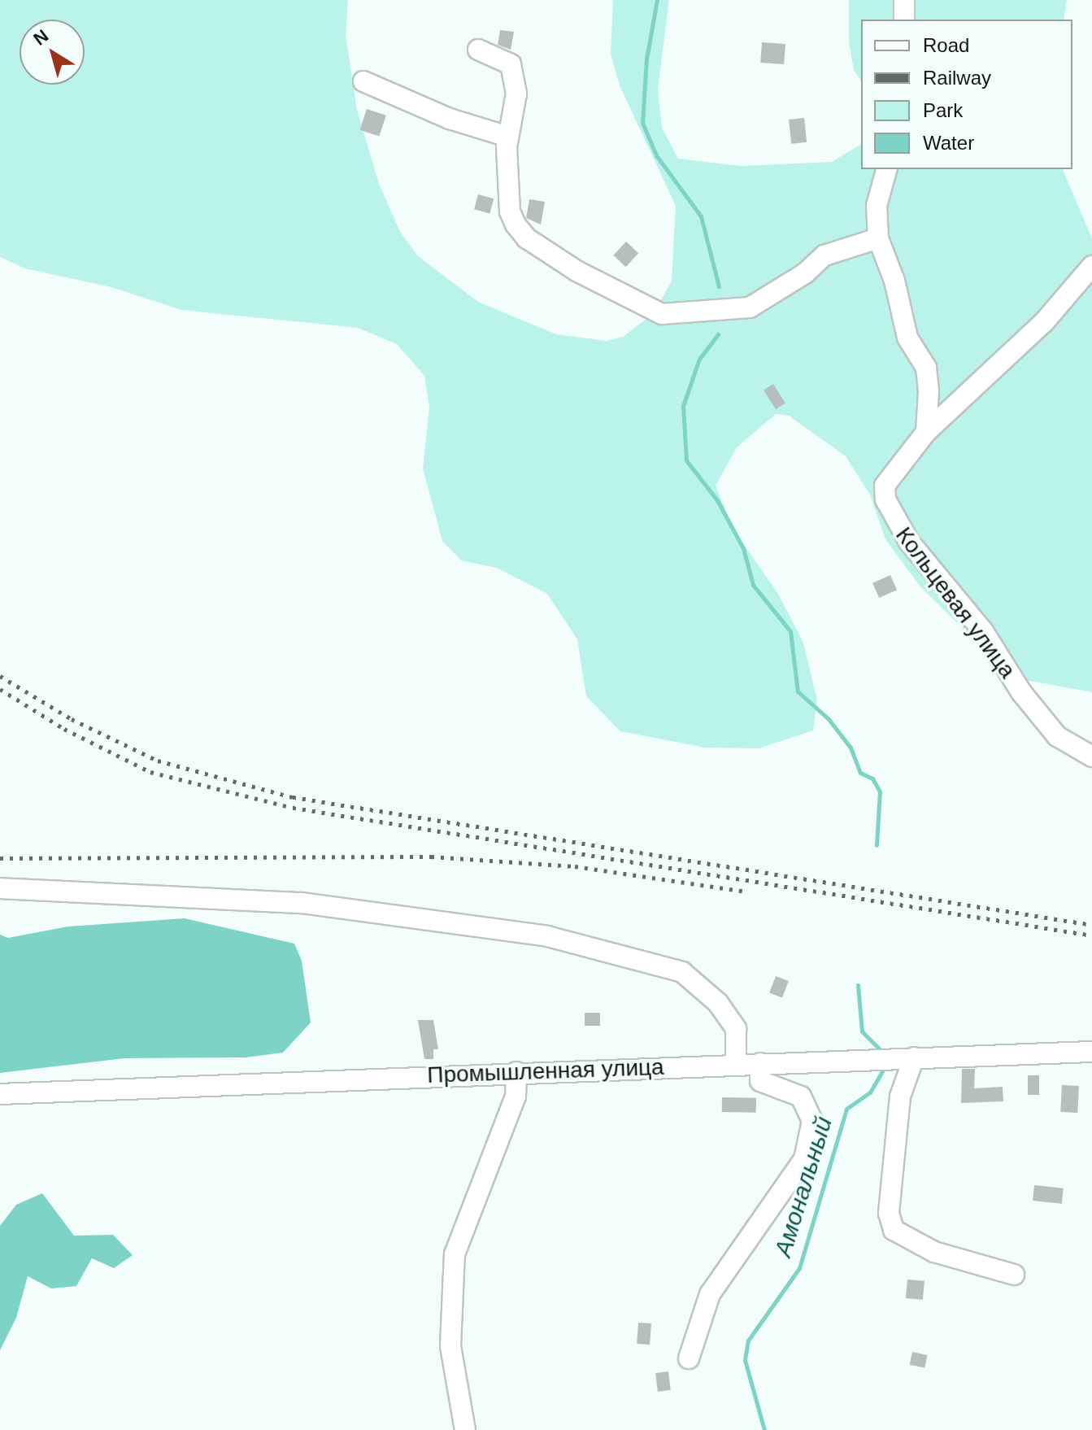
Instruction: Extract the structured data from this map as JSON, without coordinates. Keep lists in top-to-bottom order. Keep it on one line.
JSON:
{"streets":{"street":["Кольцевая улица","Промышленная улица"]},"water":["Амональный"],"legend":["Road","Railway","Park","Water"],"north":"top left"}
